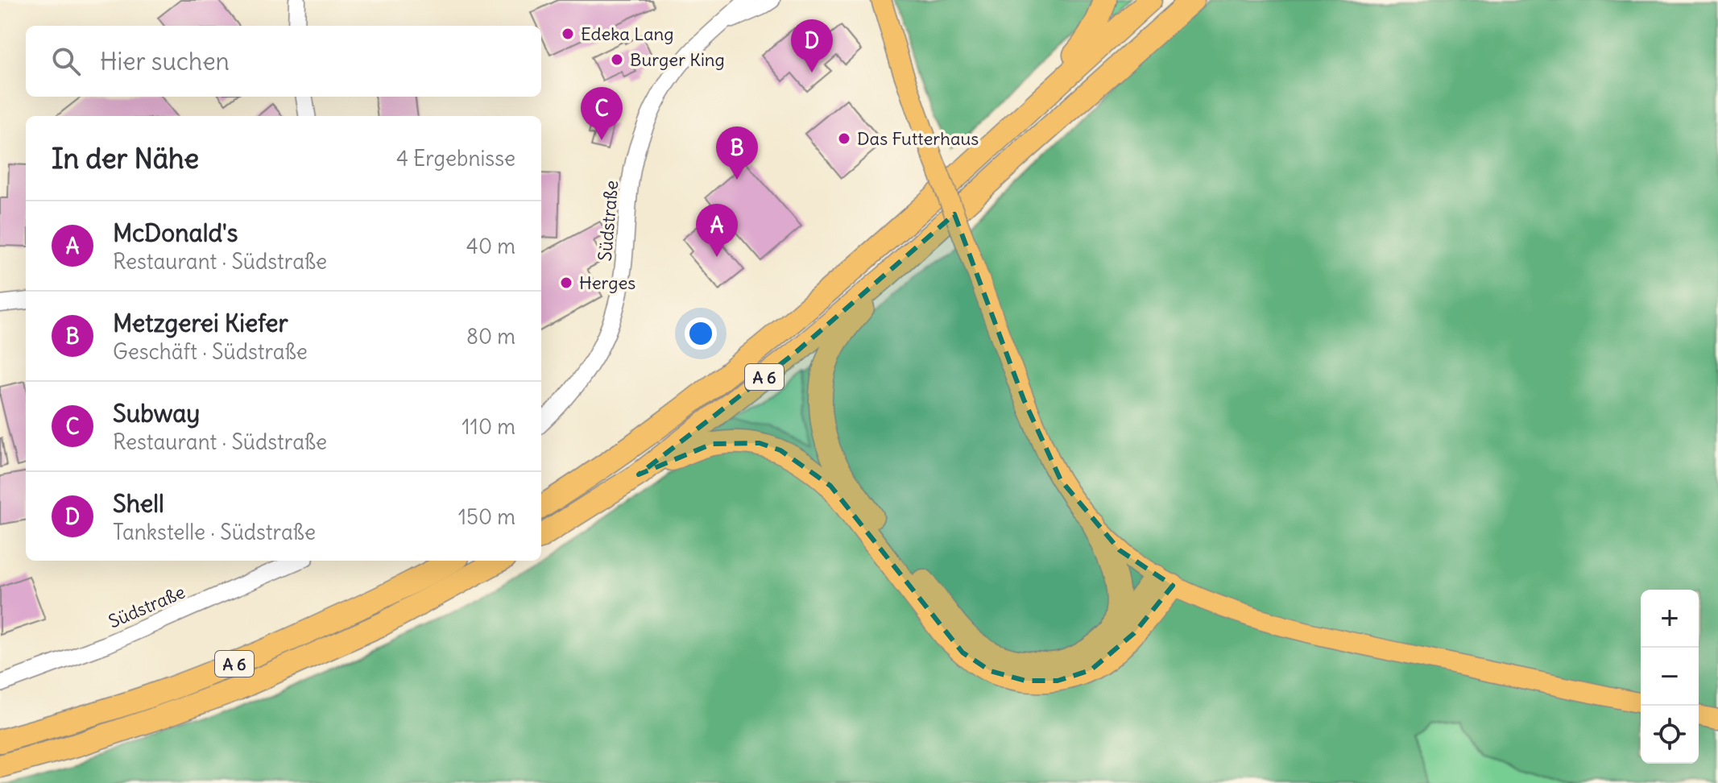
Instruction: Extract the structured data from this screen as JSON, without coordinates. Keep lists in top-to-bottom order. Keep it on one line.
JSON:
{"streets":{"highway":["A 6"],"street":["Südstraße"]},"places":["Edeka Lang","Burger King","Das Futterhaus","Herges"],"page":{"pins":["D","C","B","A"],"search":"Hier suchen","heading":["In der Nähe","4 Ergebnisse"],"list":[{"mark":"A","name":"McDonald's","note":"Restaurant · Südstraße","value":"40 m"},{"mark":"B","name":"Metzgerei Kiefer","note":"Geschäft · Südstraße","value":"80 m"},{"mark":"C","name":"Subway","note":"Restaurant · Südstraße","value":"110 m"},{"mark":"D","name":"Shell","note":"Tankstelle · Südstraße","value":"150 m"}],"map_buttons":["+","−"]}}
